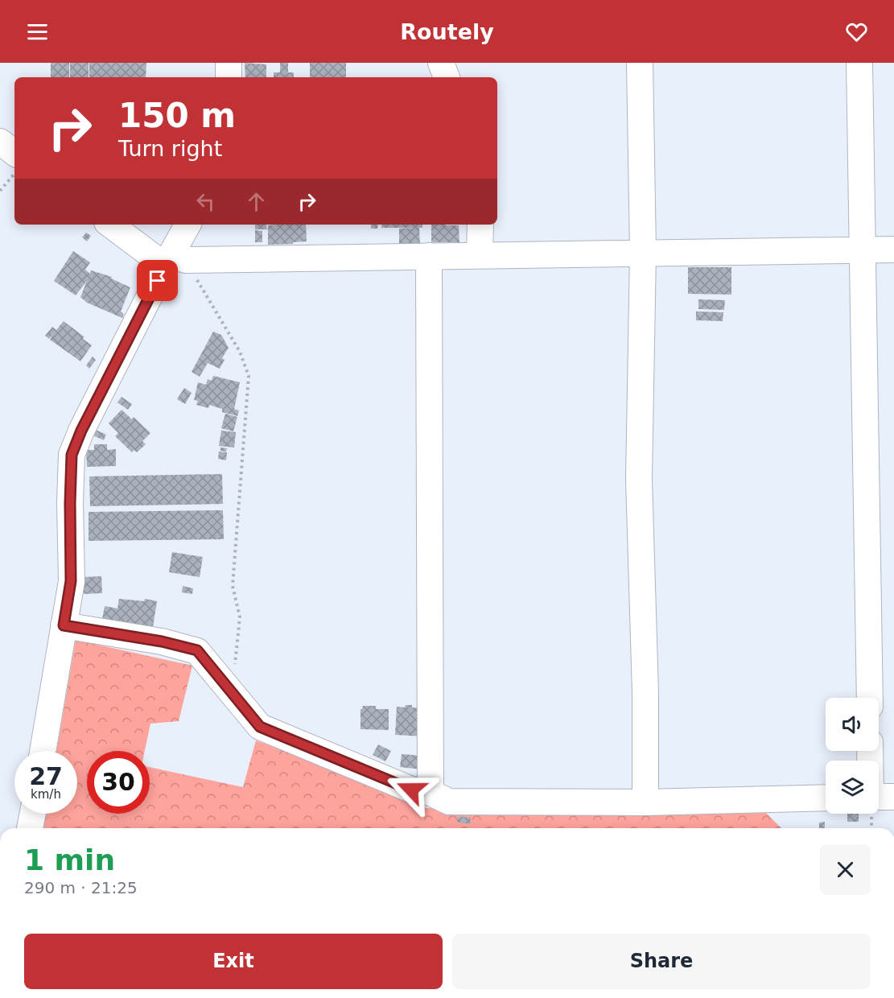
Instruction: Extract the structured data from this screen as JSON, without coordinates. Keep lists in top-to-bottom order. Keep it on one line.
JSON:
{"page":{"header":"Routely","turn":["150 m","Turn right"],"speed":"27 km/h","limit":"30","heading":["1 min","290 m · 21:25"],"buttons":["Exit","Share"]}}
